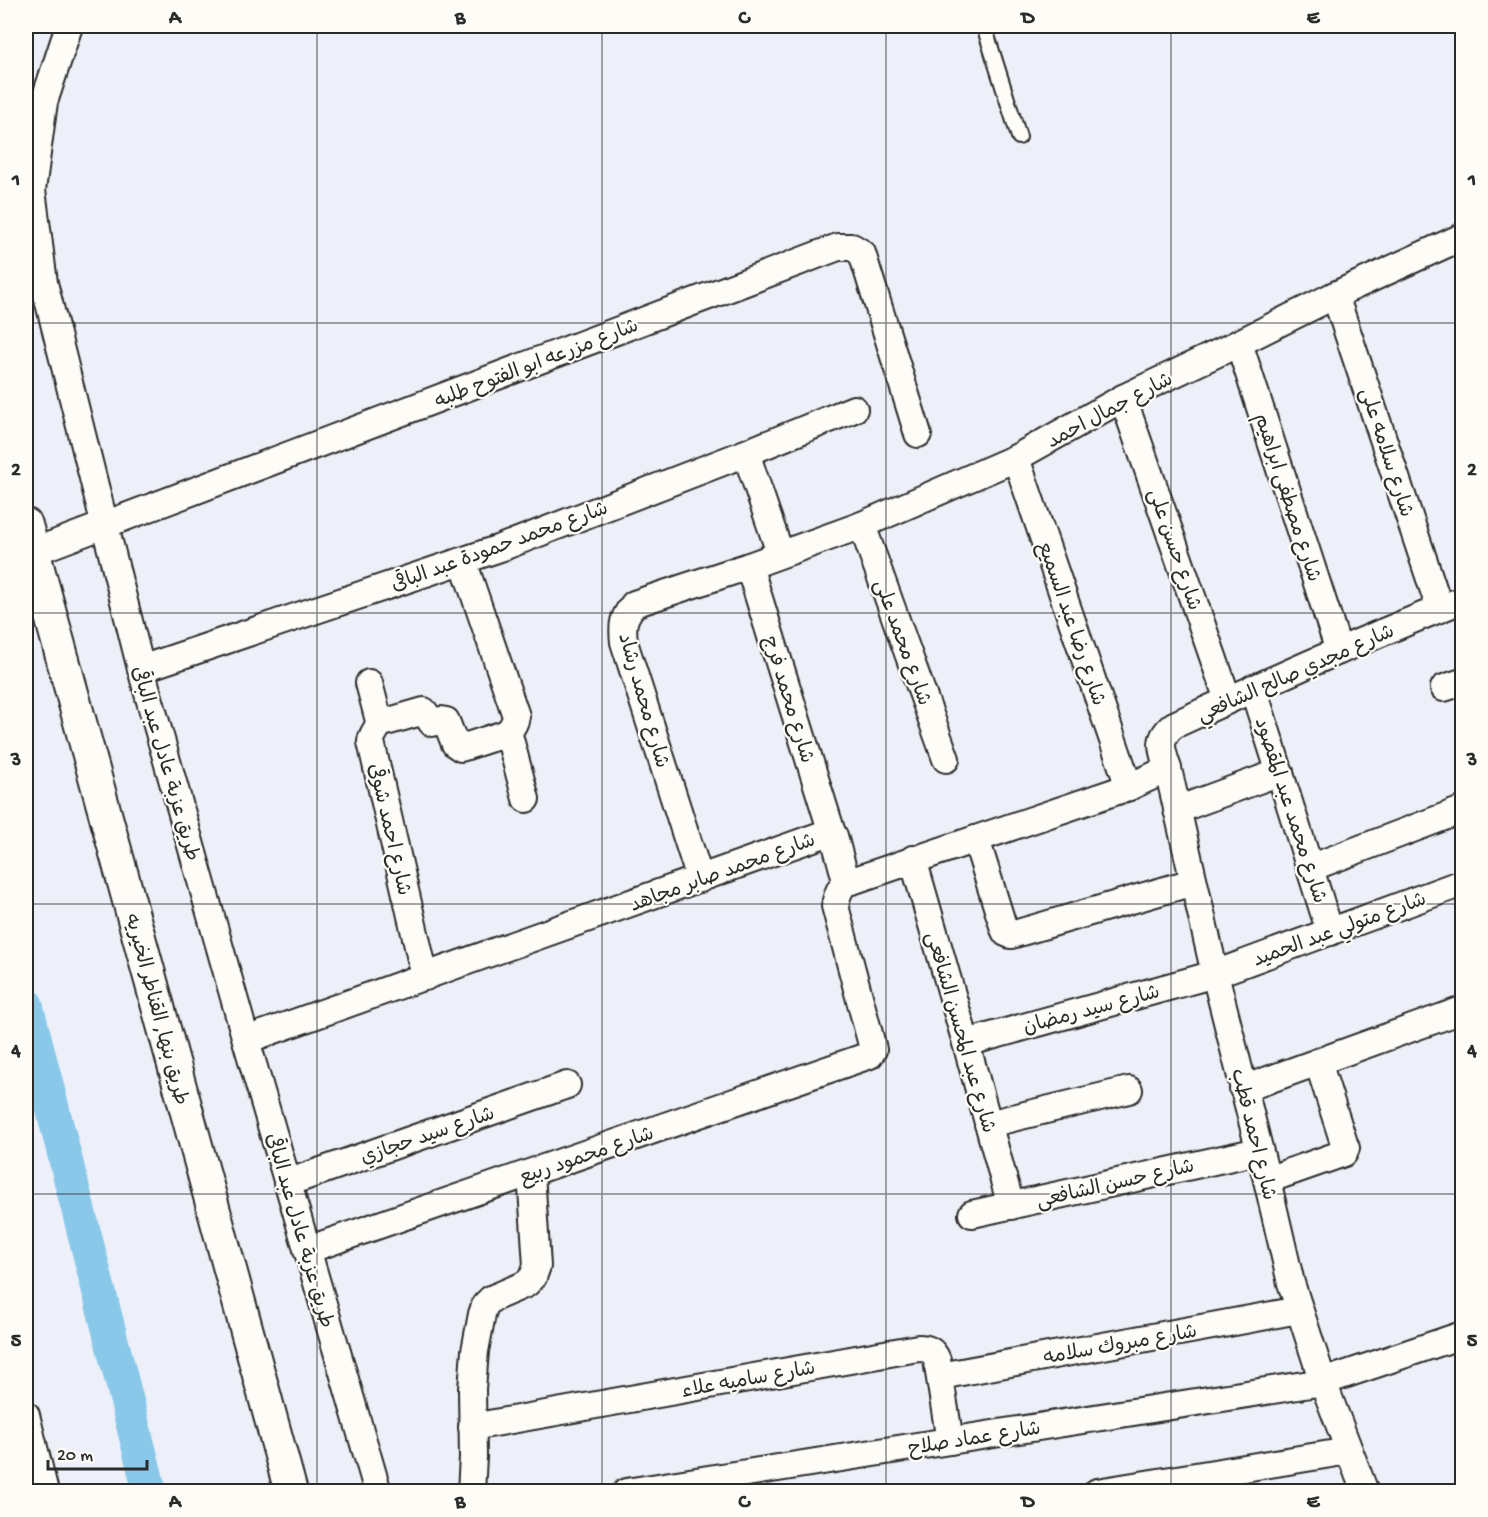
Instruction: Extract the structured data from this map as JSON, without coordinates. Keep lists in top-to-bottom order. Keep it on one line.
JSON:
{"streets":{"street":["شارع مزرعه ابو الفتوح طلبه","شارع جمال احمد","شارع سلامه على","شارع مصطفى ابراهيم","شارع محمد حمودة عبد الباقى","شارع حسن على","شارع رضا عبد السميع","شارع محمد على","شارع مجدي صالح الشافعي","شارع محمد فرج","شارع محمد رشاد","طريق عزبة عادل عبد الباقى","شارع محمد عبد المقصود","شارع احمد شوقى","شارع محمد صابر مجاهد","شارع متولي عبد الحميد","شارع سيد رمضان","طريق بنها, القناطر الخيريه","شارع عبد المحسن الشافعى","شارع سيد حجازي","شارع احمد قطب","شارع محمود ربيع","شارع حسن الشافعى","شارع مبروك سلامه","شارع ساميه علاء","شارع عماد صلاح"]},"crossings":[["شارع مزرعه ابو الفتوح طلبه","طريق عزبة عادل عبد الباقى"],["شارع مزرعه ابو الفتوح طلبه","طريق بنها, القناطر الخيريه"],["شارع جمال احمد","شارع سلامه على"],["شارع جمال احمد","شارع مصطفى ابراهيم"],["شارع جمال احمد","شارع حسن على"],["شارع جمال احمد","شارع رضا عبد السميع"],["شارع جمال احمد","شارع محمد على"],["شارع جمال احمد","شارع محمد فرج"],["شارع جمال احمد","شارع محمد رشاد"],["شارع سلامه على","شارع مجدي صالح الشافعي"],["شارع مصطفى ابراهيم","شارع مجدي صالح الشافعي"],["شارع محمد حمودة عبد الباقى","طريق عزبة عادل عبد الباقى"],["شارع حسن على","شارع مجدي صالح الشافعي"],["شارع مجدي صالح الشافعي","شارع محمد عبد المقصود"],["شارع مجدي صالح الشافعي","شارع احمد قطب"],["شارع محمد فرج","شارع محمد رشاد"],["شارع محمد فرج","شارع محمد صابر مجاهد"],["شارع محمد رشاد","شارع محمد صابر مجاهد"],["طريق عزبة عادل عبد الباقى","شارع محمد صابر مجاهد"],["طريق عزبة عادل عبد الباقى","شارع سيد حجازي"],["طريق عزبة عادل عبد الباقى","شارع محمود ربيع"],["شارع محمد عبد المقصود","شارع متولي عبد الحميد"],["شارع احمد شوقى","شارع محمد صابر مجاهد"],["شارع محمد صابر مجاهد","شارع محمود ربيع"],["شارع متولي عبد الحميد","شارع سيد رمضان"],["شارع متولي عبد الحميد","شارع احمد قطب"],["شارع سيد رمضان","شارع عبد المحسن الشافعى"],["شارع سيد رمضان","شارع احمد قطب"],["شارع عبد المحسن الشافعى","شارع حسن الشافعى"],["شارع احمد قطب","شارع حسن الشافعى"],["شارع احمد قطب","شارع مبروك سلامه"],["شارع احمد قطب","شارع عماد صلاح"],["شارع مبروك سلامه","شارع ساميه علاء"],["شارع ساميه علاء","شارع عماد صلاح"]],"scale_bar":"20 m","grid":{"columns":["A","B","C","D","E"],"rows":["1","2","3","4","5"]}}
